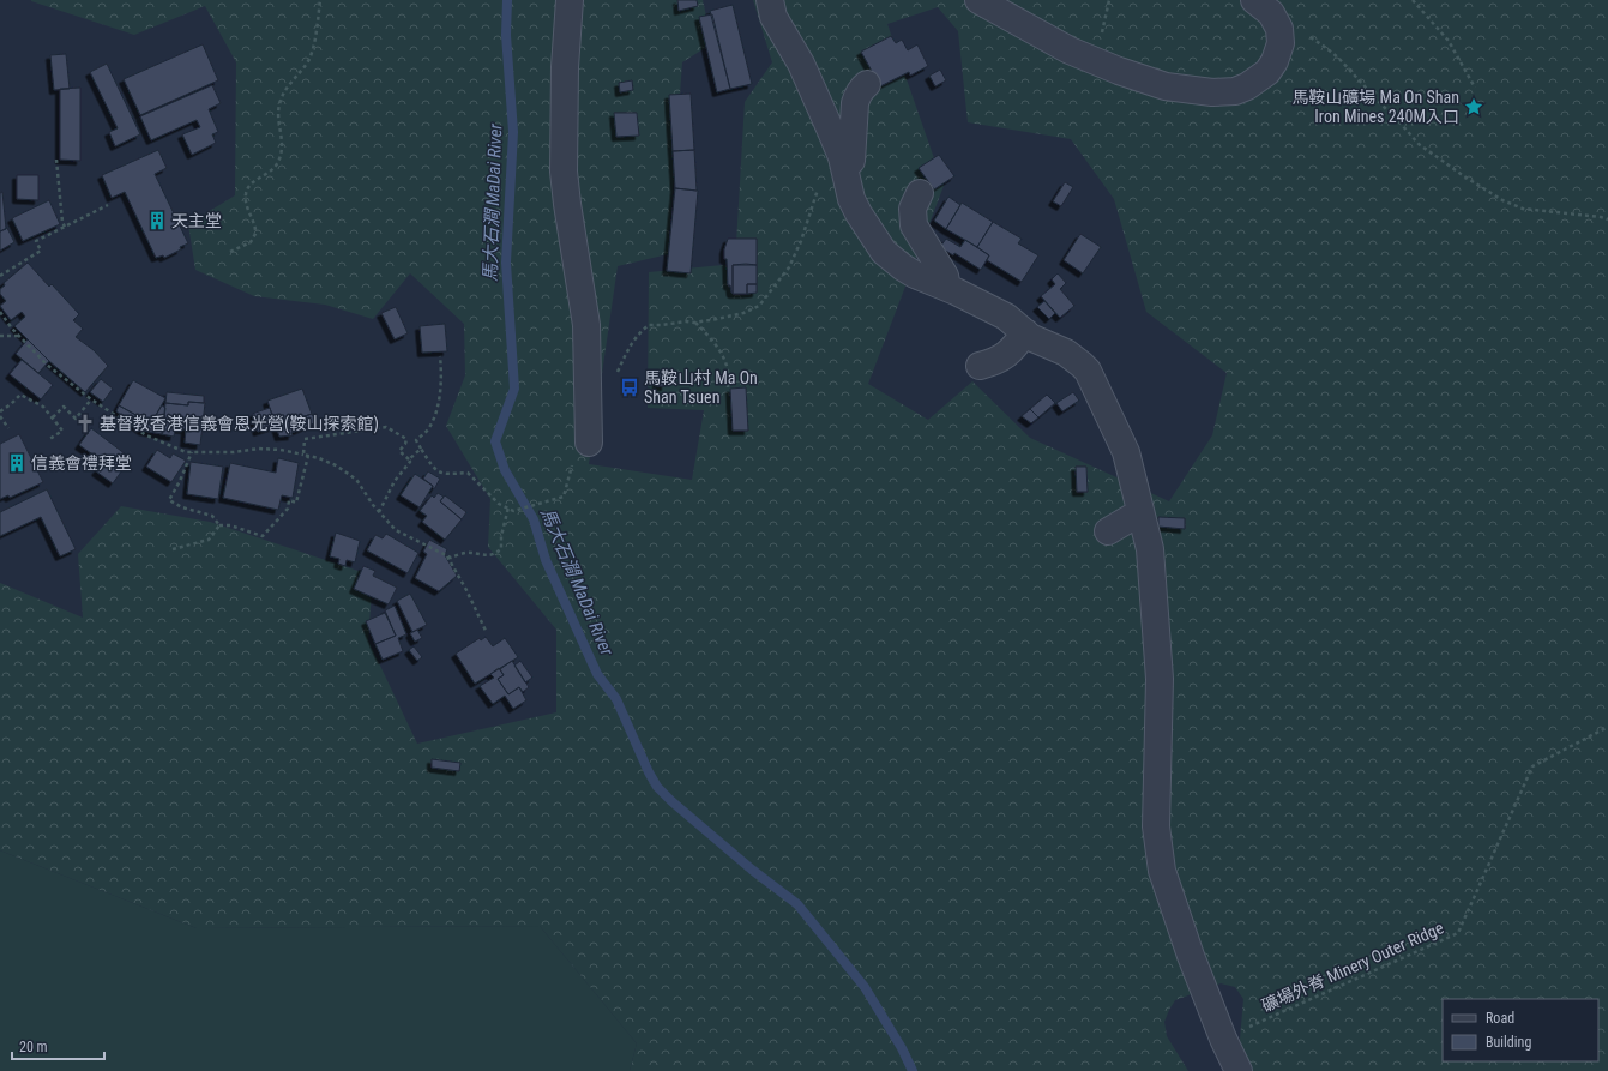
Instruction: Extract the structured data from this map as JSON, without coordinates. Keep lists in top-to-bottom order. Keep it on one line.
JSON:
{"streets":{"path":["礦場外脊 Minery Outer Ridge"]},"water":["馬大石澗 MaDai River"],"places":{"place":["馬鞍山礦場 Ma On Shan Iron Mines 240M入口"],"building":["天主堂","信義會禮拜堂"],"bus stop":["馬鞍山村 Ma On Shan Tsuen"],"church":["基督教香港信義會恩光營(鞍山探索館)"]},"legend":["Road","Building"],"scale_bar":"20 m"}
